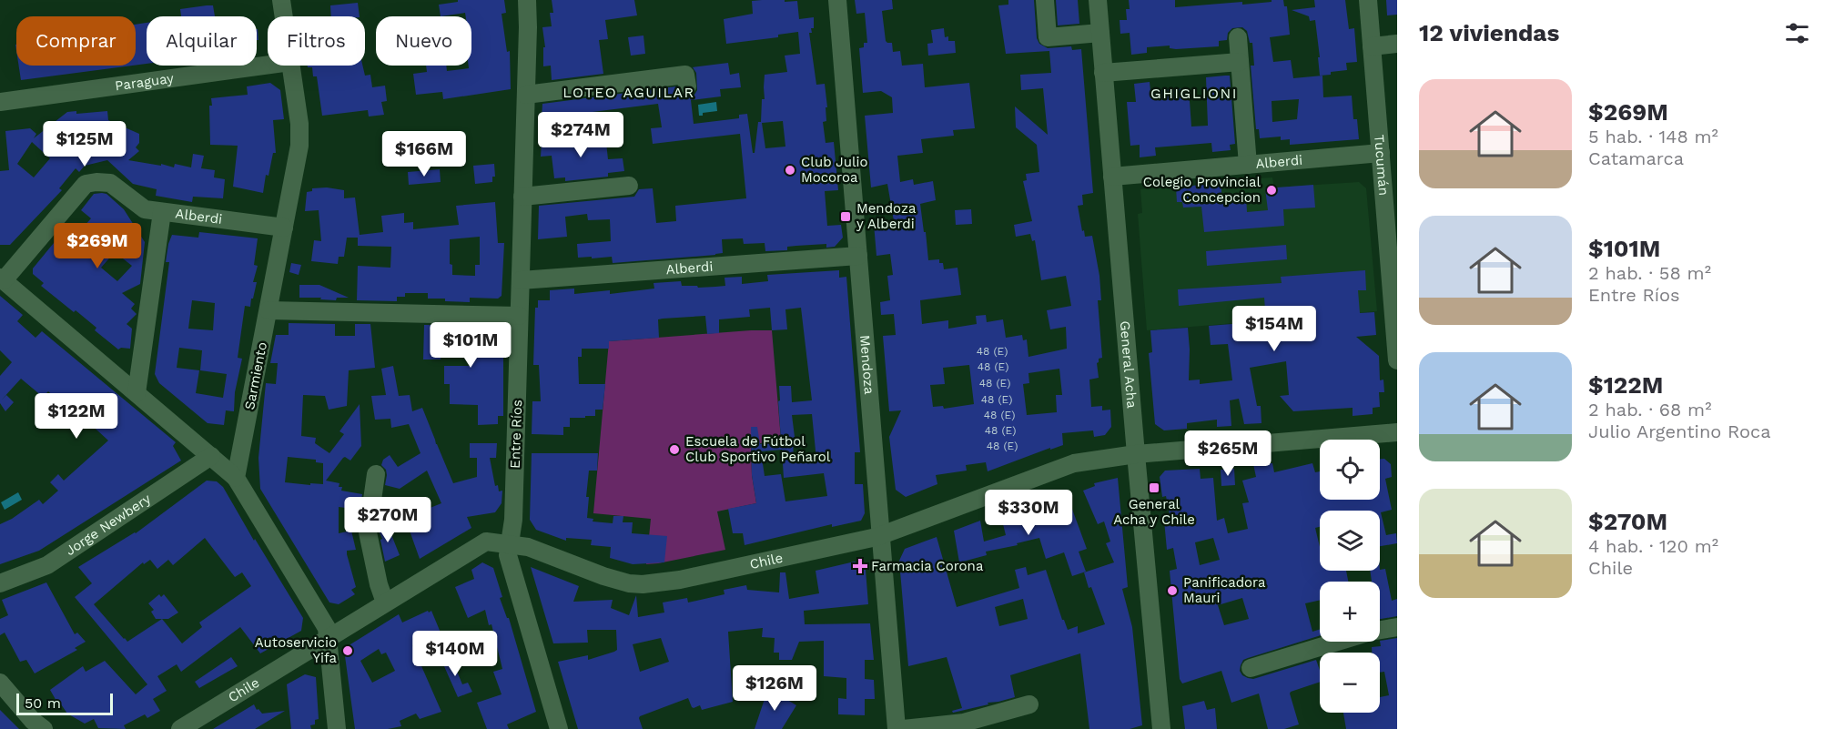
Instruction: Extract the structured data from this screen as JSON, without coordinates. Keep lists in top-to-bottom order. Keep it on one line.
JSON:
{"streets":{"street":["Paraguay","Alberdi","Tucumán","Mendoza","General Acha","Sarmiento","Entre Ríos","Jorge Newbery","Chile"]},"crossings":[["Alberdi","Tucumán"],["Alberdi","Mendoza"],["Alberdi","General Acha"],["Alberdi","Sarmiento"],["Alberdi","Entre Ríos"],["Mendoza","Chile"],["General Acha","Chile"],["Entre Ríos","Chile"]],"districts":["LOTEO AGUILAR","GHIGLIONI"],"places":{"other":["Club Julio Mocoroa","Colegio Provincial Concepcion","Escuela de Fútbol Club Sportivo Peñarol","Panificadora Mauri","Autoservicio Yifa"],"transit":["Mendoza y Alberdi","General Acha y Chile"],"health":["Farmacia Corona"]},"house_numbers":["48 (E)","48 (E)","48 (E)","48 (E)","48 (E)","48 (E)","48 (E)"],"scale_bar":"50 m","page":{"heading":"12 viviendas","chip":["Comprar","Alquilar","Filtros","Nuevo"],"list":[{"name":"$269M","note":"5 hab. · 148 m² · Catamarca"},{"name":"$101M","note":"2 hab. · 58 m² · Entre Ríos"},{"name":"$122M","note":"2 hab. · 68 m² · Julio Argentino Roca"},{"name":"$270M","note":"4 hab. · 120 m² · Chile"}],"price":["$274M","$125M","$166M","$269M","$154M","$101M","$122M","$265M","$330M","$270M","$140M","$126M"],"map_buttons":["+","−"],"scale":"50 m"}}
